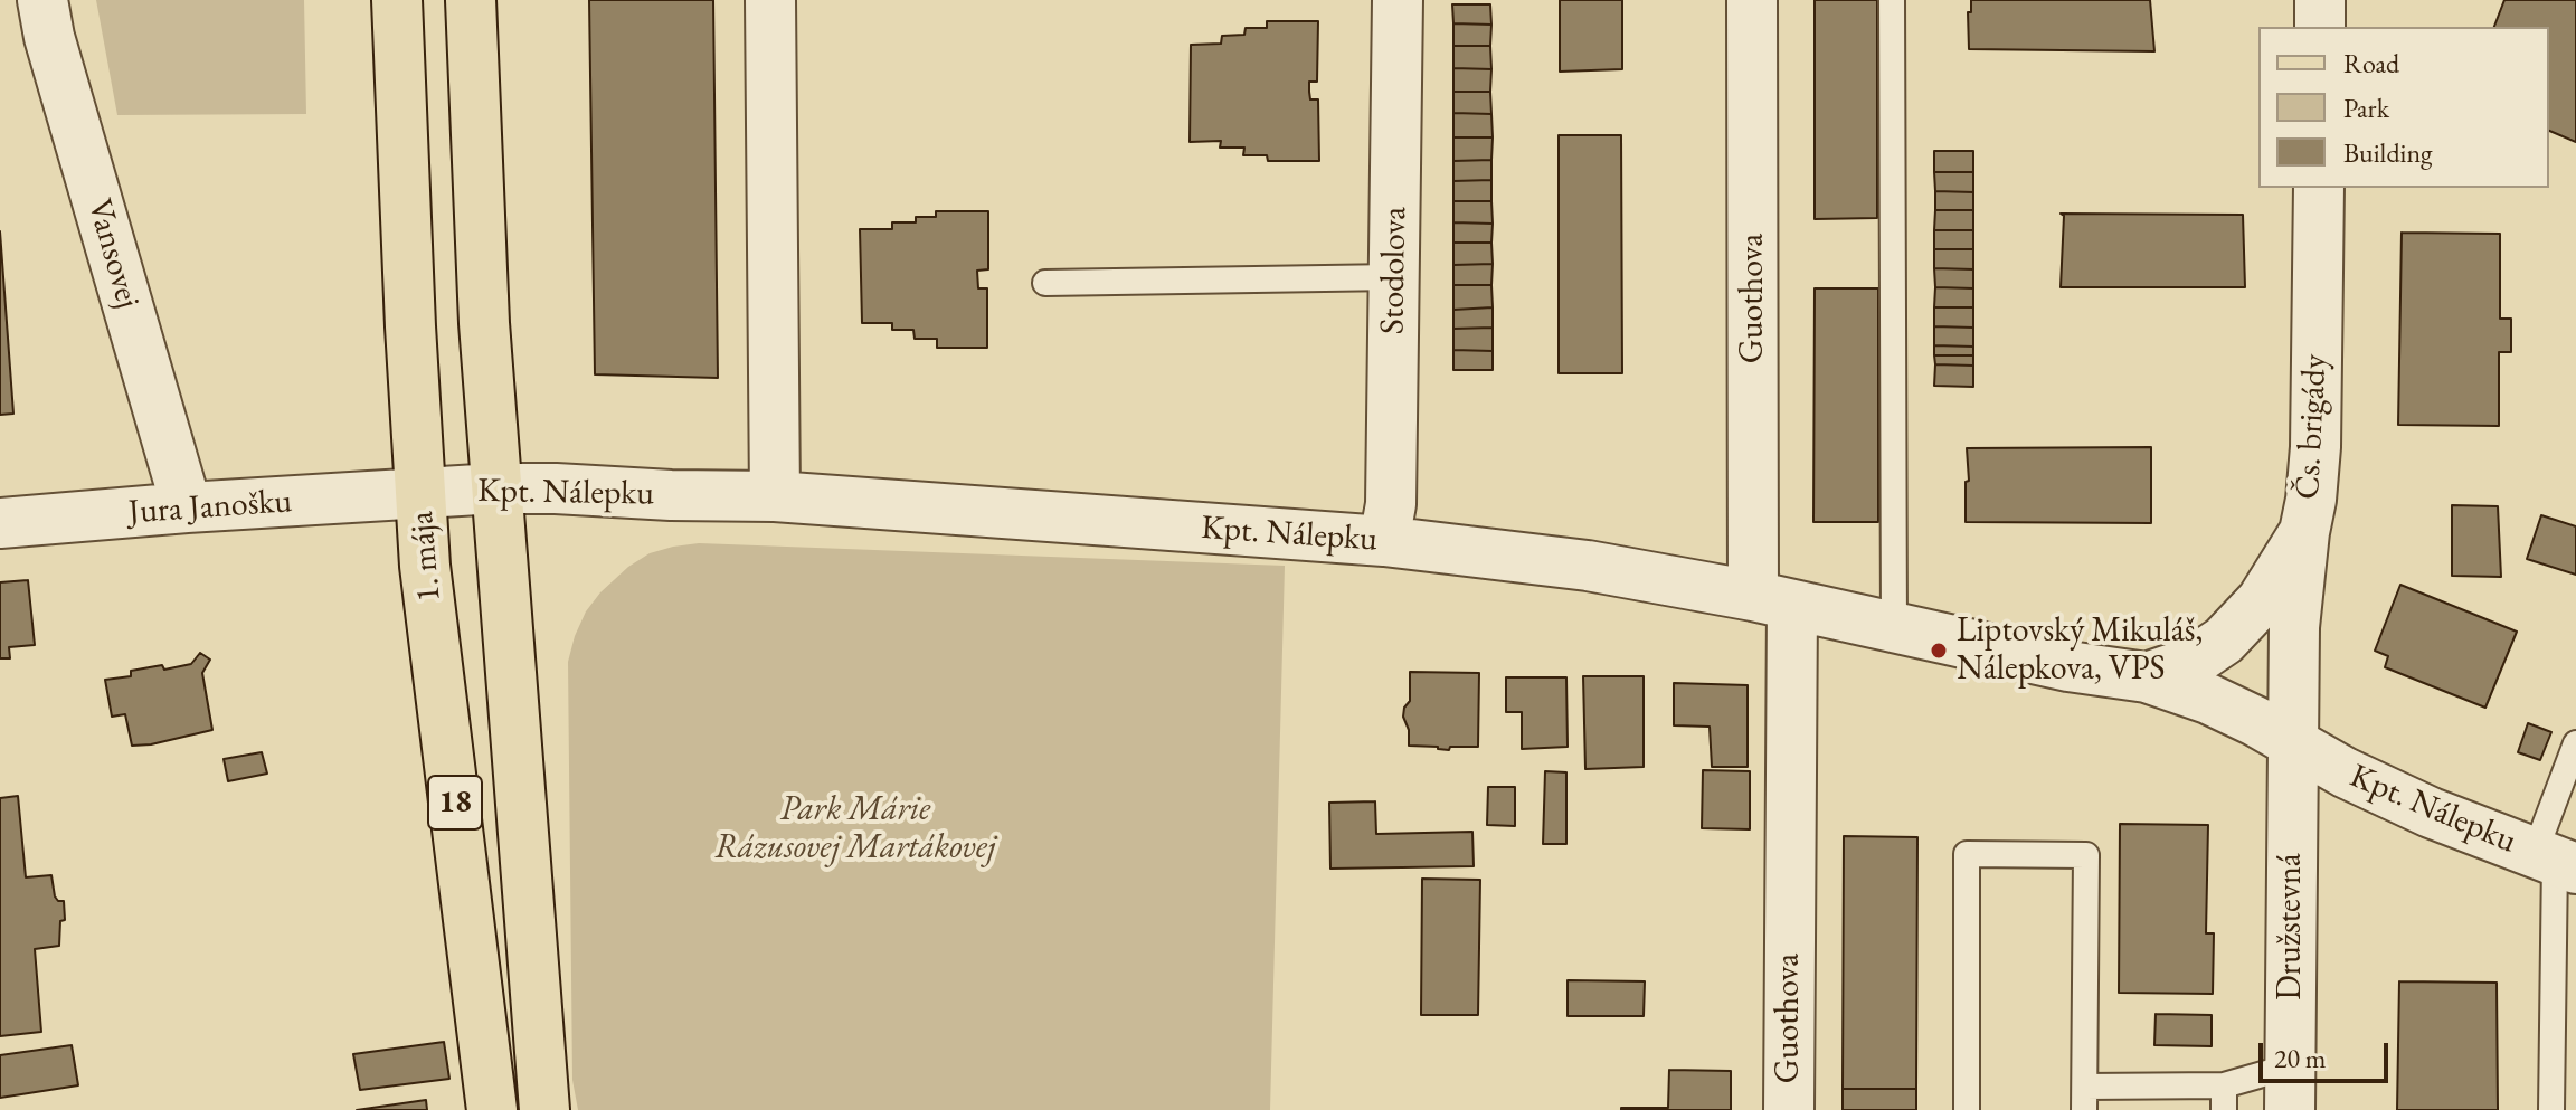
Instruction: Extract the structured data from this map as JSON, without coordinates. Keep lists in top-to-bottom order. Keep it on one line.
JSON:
{"streets":{"main road":["1. mája","18"],"street":["Vansovej","Stodolova","Guothova","Čs. brigády","Kpt. Nálepku","Jura Janošku","Družstevná"]},"crossings":[["Vansovej","Jura Janošku"],["Stodolova","Kpt. Nálepku"],["Guothova","Kpt. Nálepku"],["Čs. brigády","Kpt. Nálepku"],["Kpt. Nálepku","Jura Janošku"],["Kpt. Nálepku","1. mája"],["Kpt. Nálepku","18"],["Kpt. Nálepku","Družstevná"],["Jura Janošku","1. mája"]],"parks":["Park Márie Rázusovej Martákovej"],"places":["Liptovský Mikuláš, Nálepkova, VPS"],"legend":["Road","Park","Building"],"scale_bar":"20 m"}
